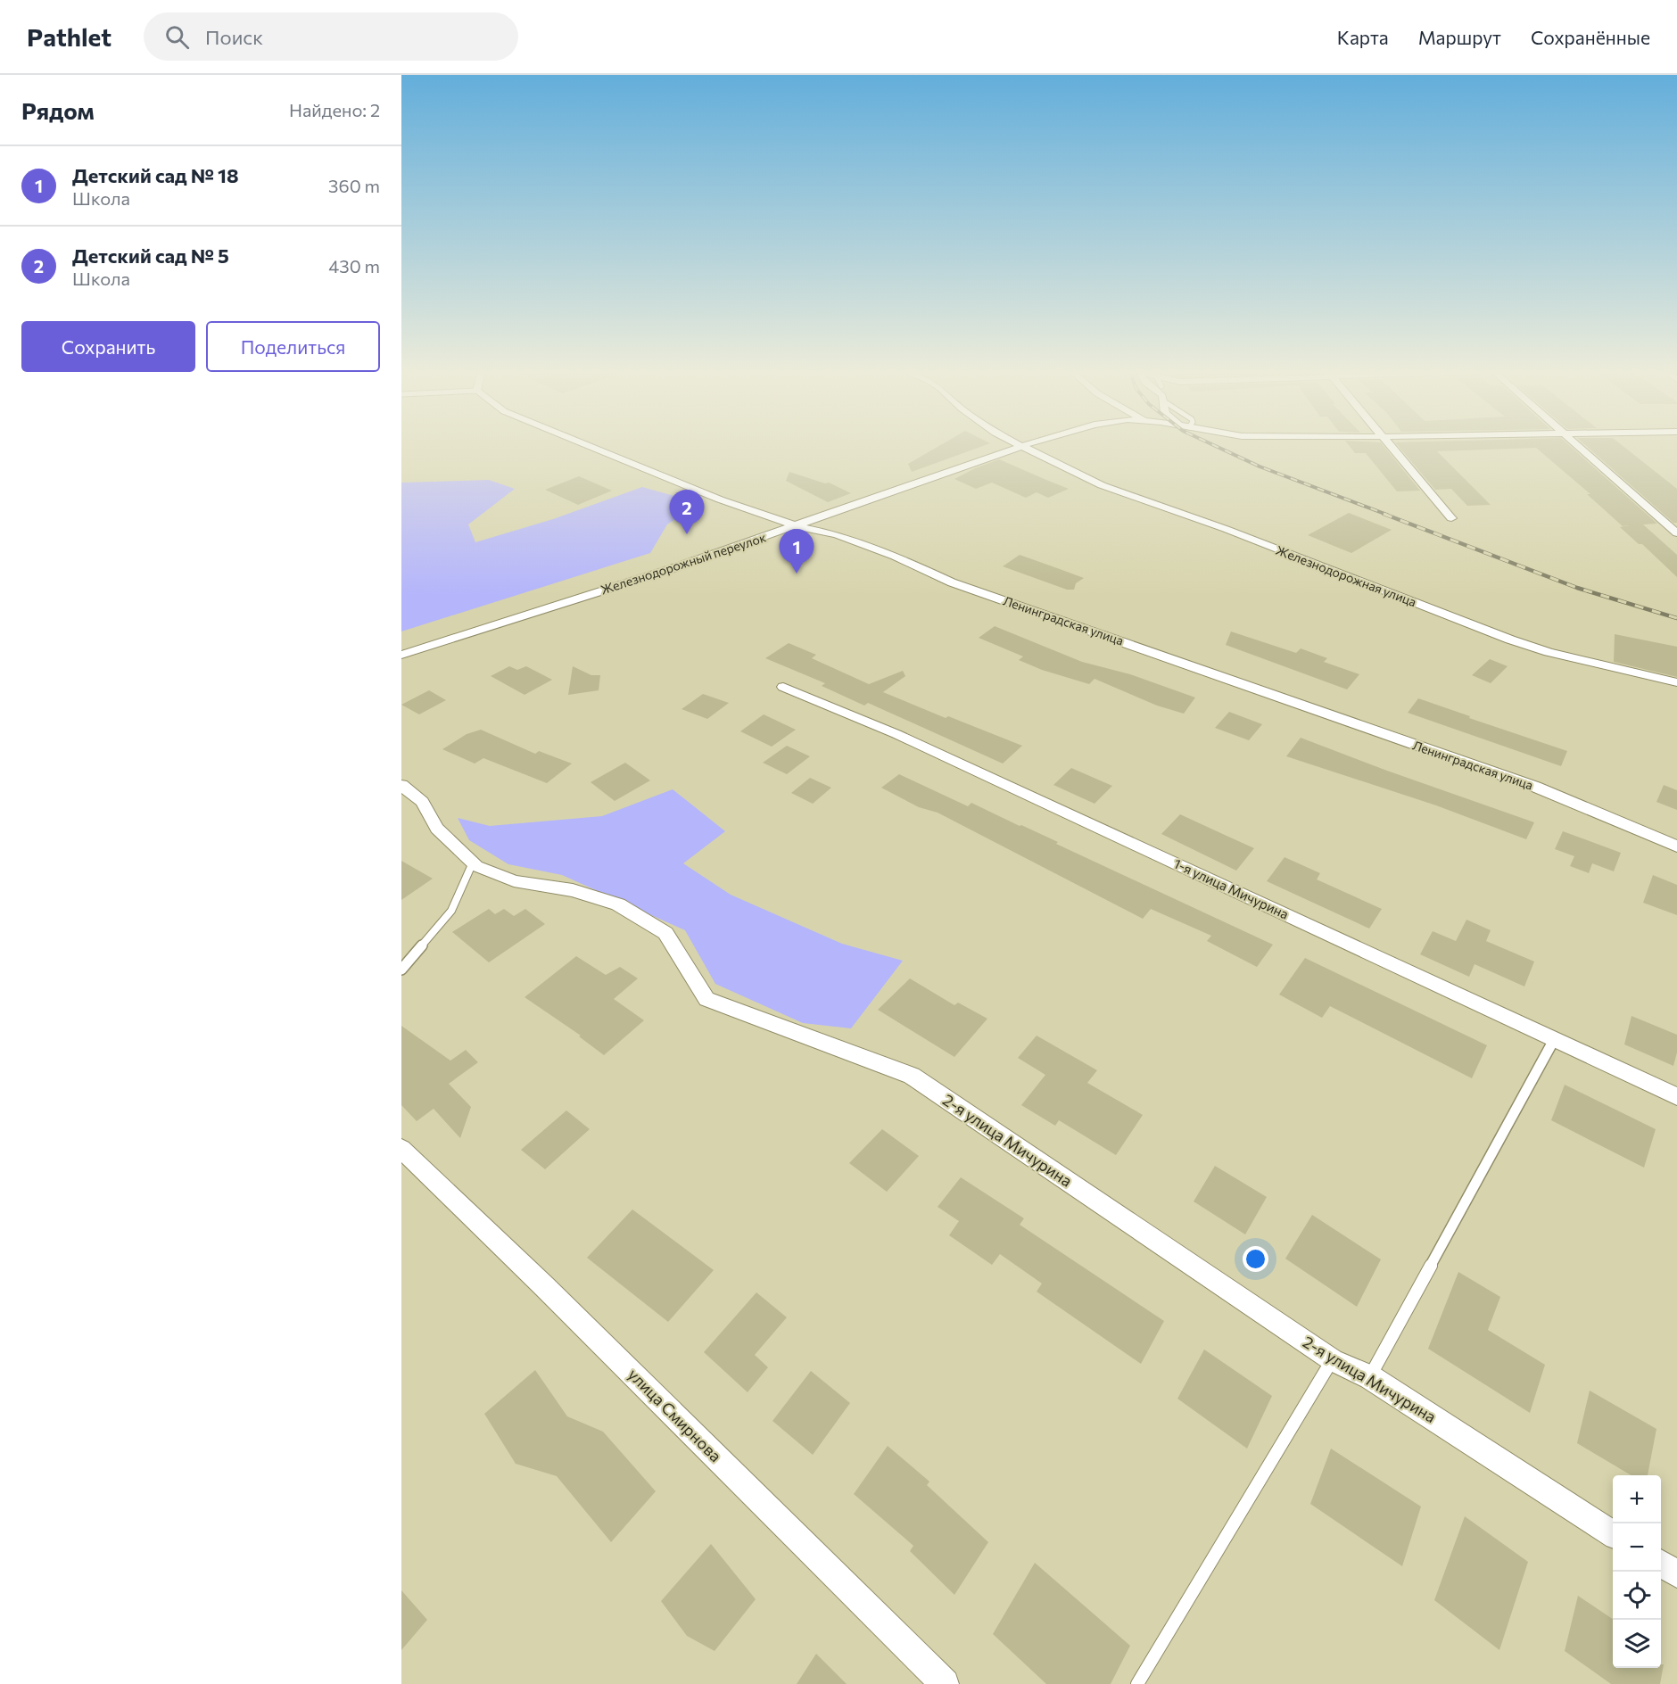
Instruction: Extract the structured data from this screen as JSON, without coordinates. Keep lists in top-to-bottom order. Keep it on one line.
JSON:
{"streets":{"street":["Железнодорожный переулок","Железнодорожная улица","Ленинградская улица","1-я улица Мичурина","2-я улица Мичурина","улица Смирнова"]},"crossings":[["Железнодорожный переулок","Железнодорожная улица"],["Железнодорожный переулок","Ленинградская улица"]],"page":{"header":"Pathlet","search":"Поиск","nav":["Карта","Маршрут","Сохранённые"],"heading":["Рядом","Найдено: 2"],"list":[{"mark":"1","name":"Детский сад № 18","note":"Школа","value":"360 m"},{"mark":"2","name":"Детский сад № 5","note":"Школа","value":"430 m"}],"buttons":["Сохранить","Поделиться"],"pins":["2","1"],"map_buttons":["+","−"]}}
